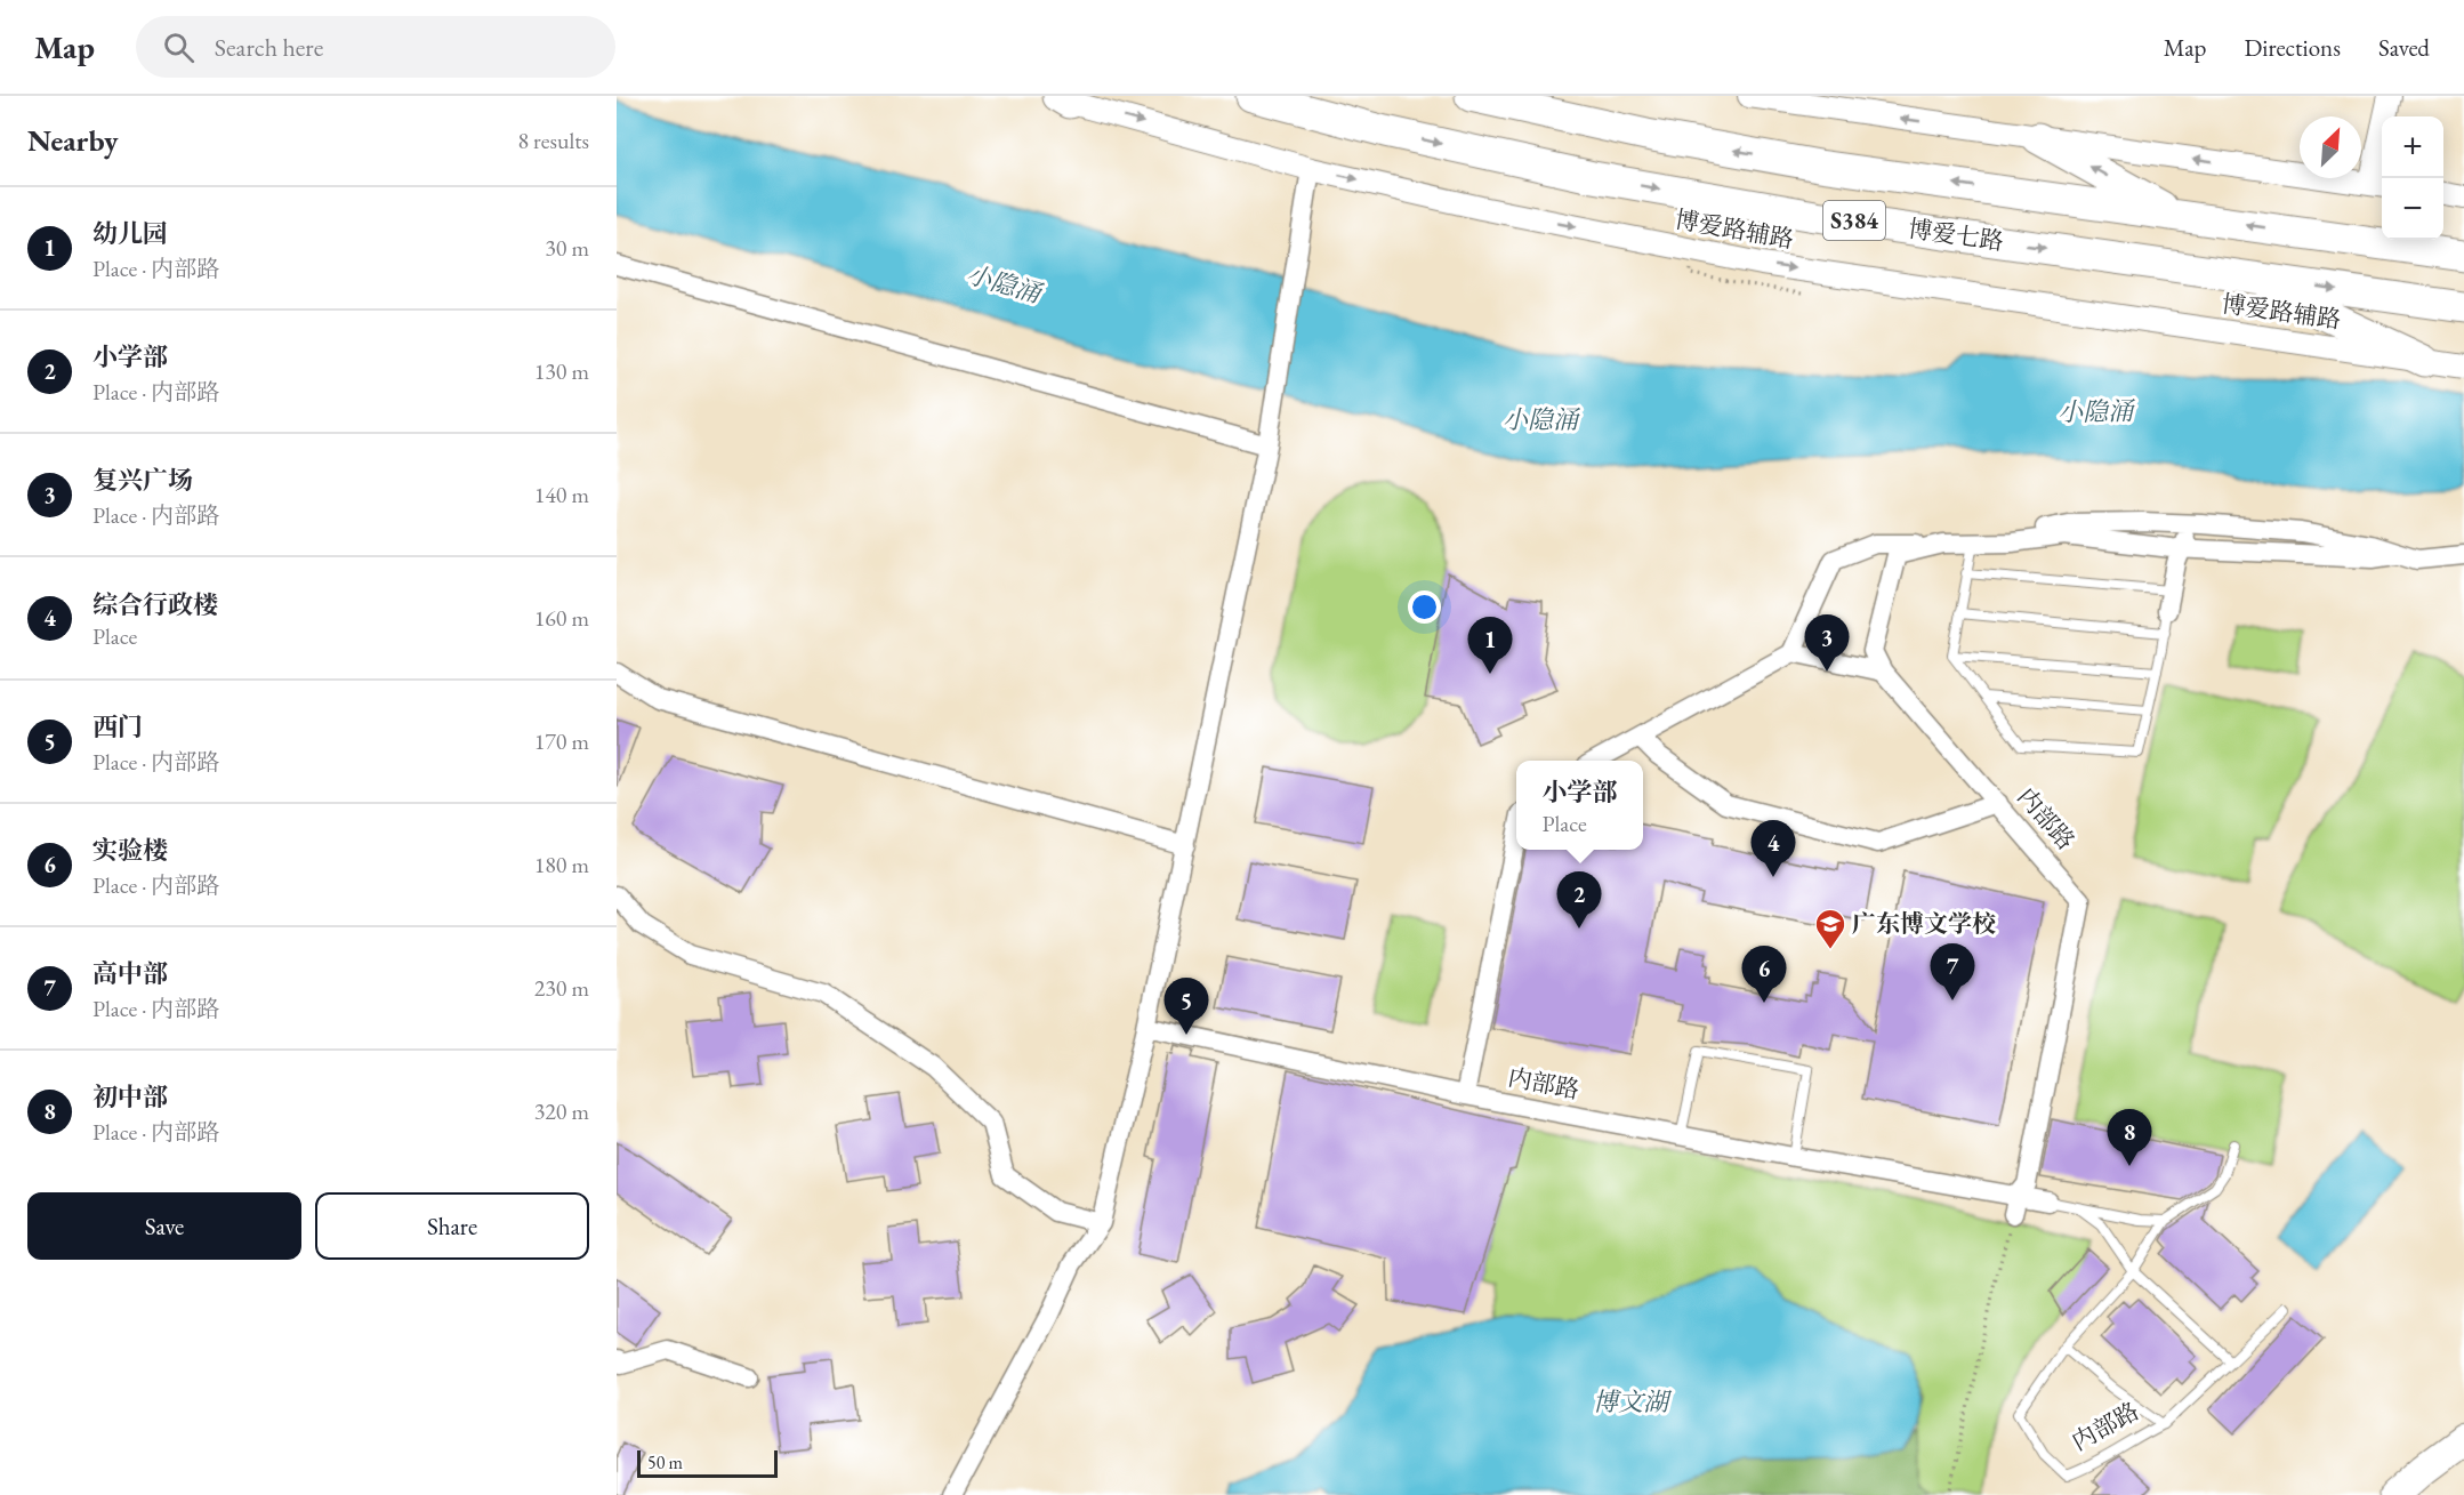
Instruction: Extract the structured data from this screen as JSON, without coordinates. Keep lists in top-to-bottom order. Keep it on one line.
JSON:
{"streets":{"highway":["S384","博爱七路"],"street":["博爱路辅路","内部路"]},"water":["小隐涌","博文湖"],"places":{"school or university":["广东博文学校"]},"scale_bar":"50 m","north":"top right","page":{"header":"Map","search":"Search here","nav":["Map","Directions","Saved"],"heading":["Nearby","8 results"],"map_buttons":["+","−"],"list":[{"mark":"1","name":"幼儿园","note":"Place · 内部路","value":"30 m"},{"mark":"2","name":"小学部","note":"Place · 内部路","value":"130 m"},{"mark":"3","name":"复兴广场","note":"Place · 内部路","value":"140 m"},{"mark":"4","name":"综合行政楼","note":"Place","value":"160 m"},{"mark":"5","name":"西门","note":"Place · 内部路","value":"170 m"},{"mark":"6","name":"实验楼","note":"Place · 内部路","value":"180 m"},{"mark":"7","name":"高中部","note":"Place · 内部路","value":"230 m"},{"mark":"8","name":"初中部","note":"Place · 内部路","value":"320 m"}],"pins":["3","1","4","2","7","6","5","8"],"popup":["小学部","Place"],"buttons":["Save","Share"],"scale":"50 m"}}
